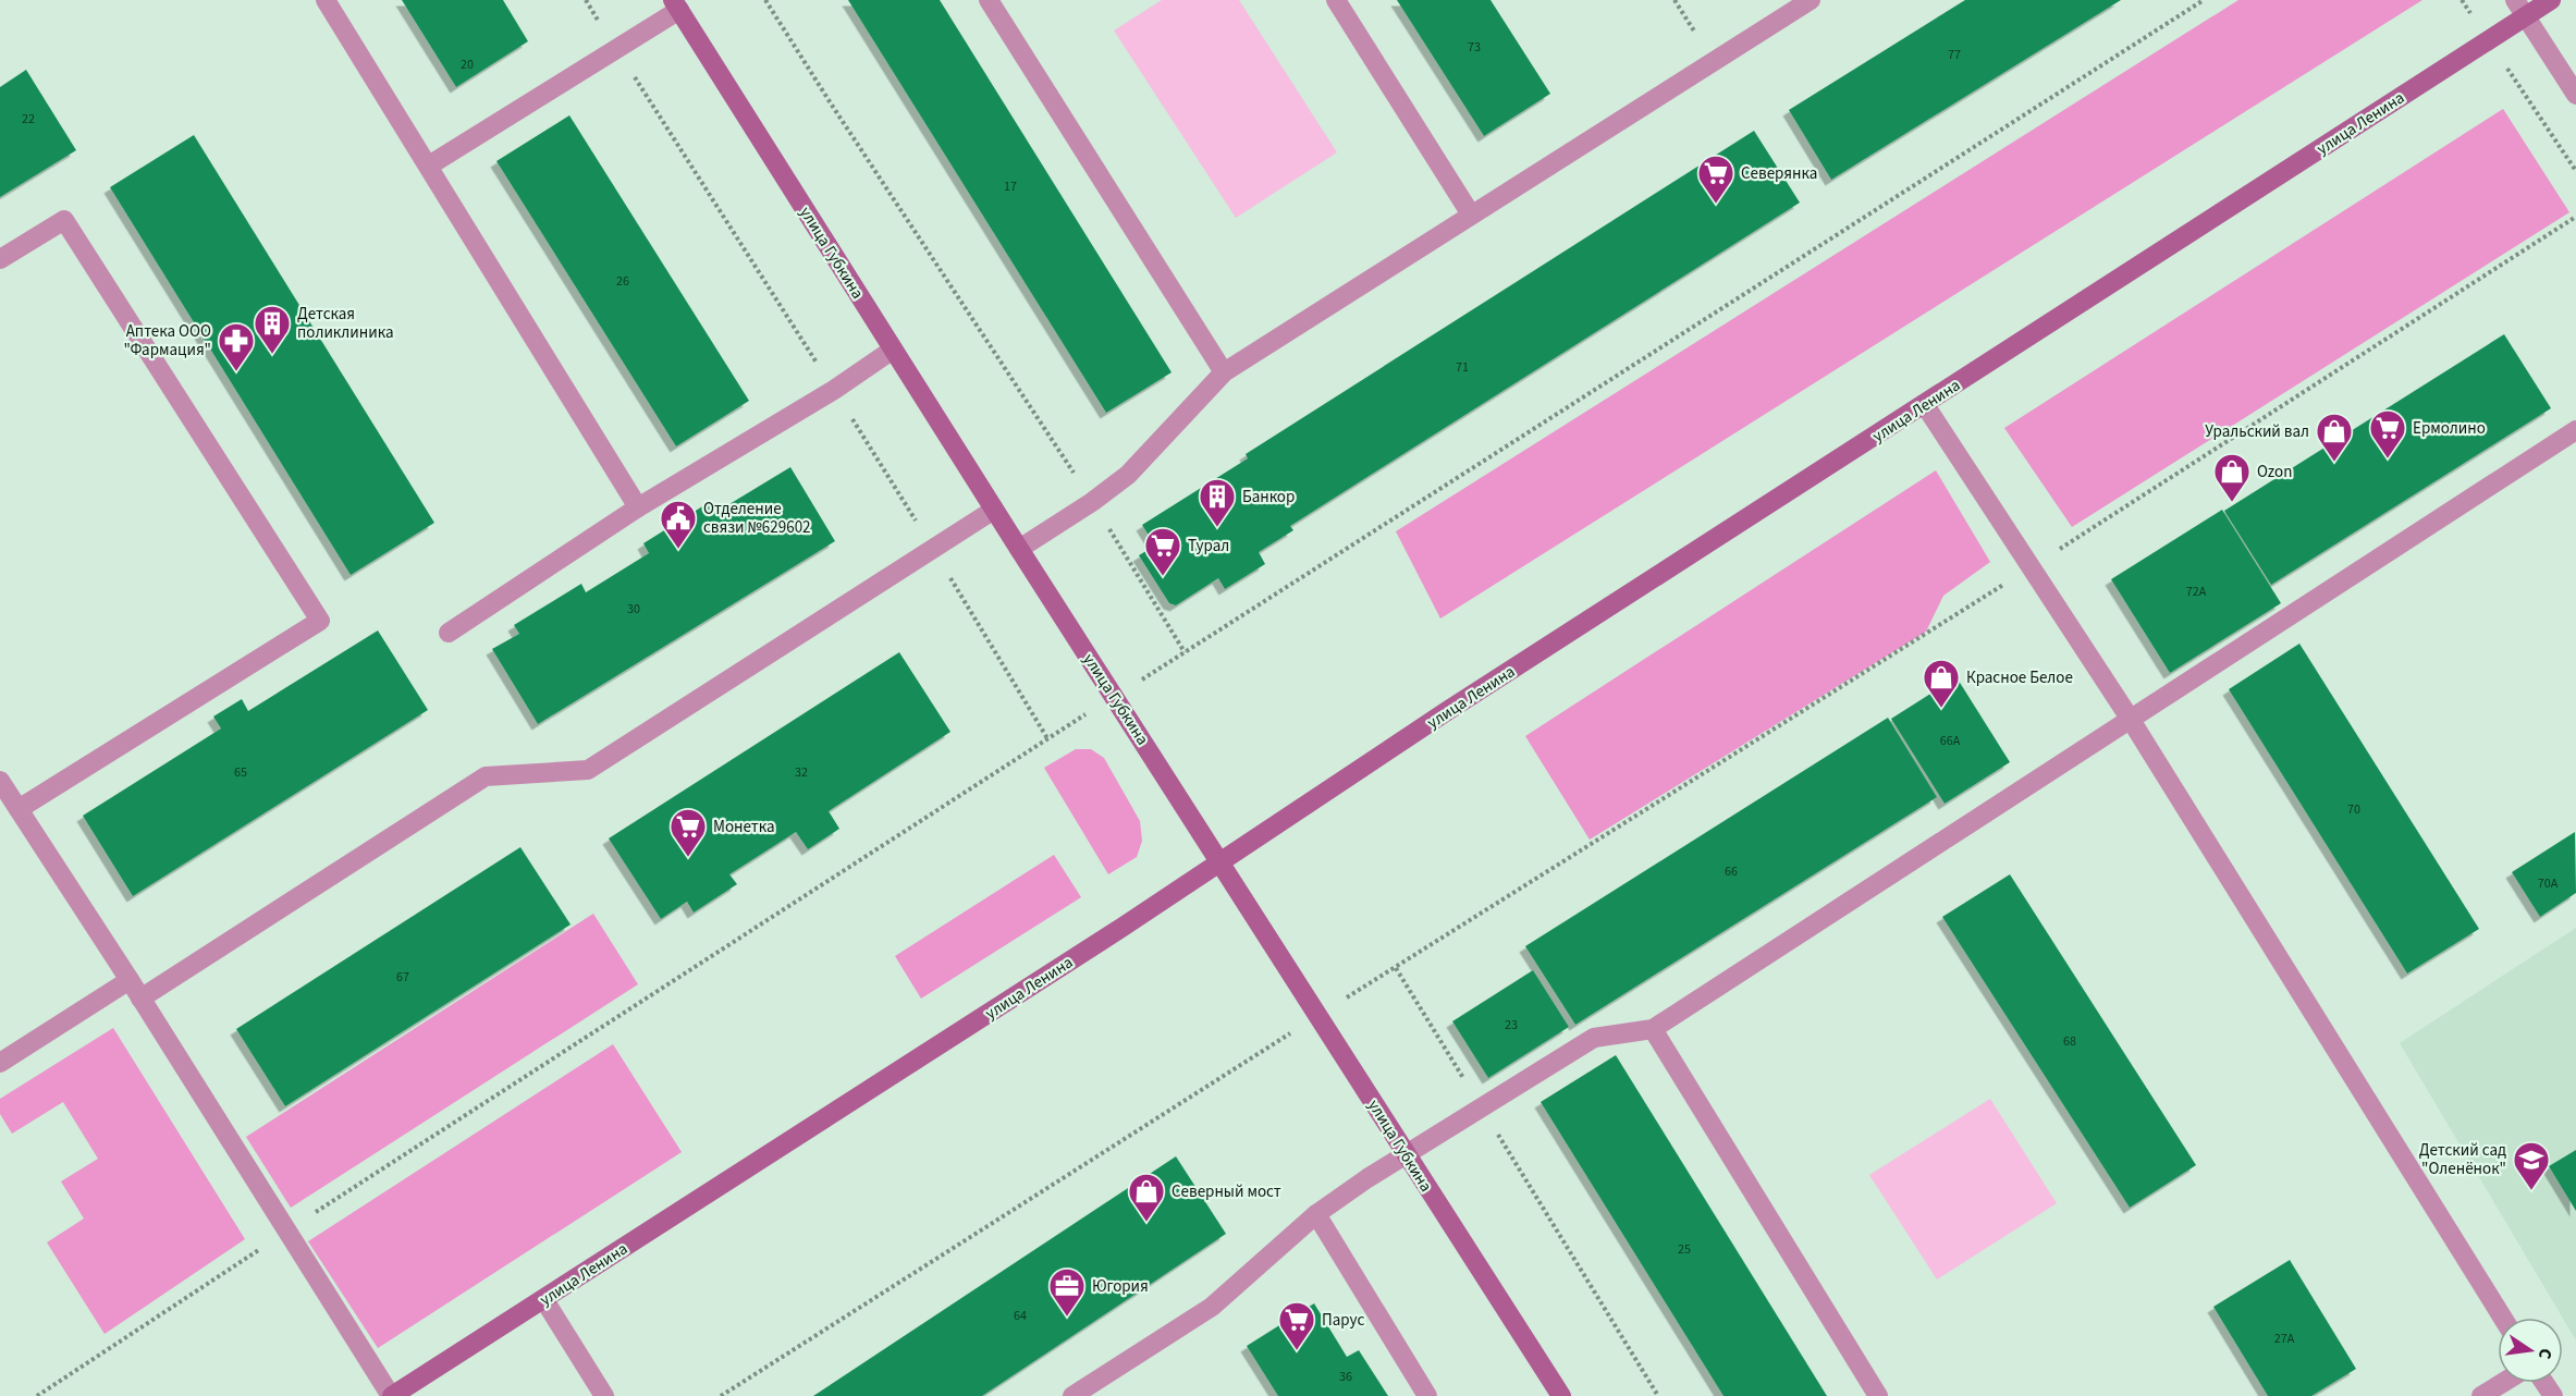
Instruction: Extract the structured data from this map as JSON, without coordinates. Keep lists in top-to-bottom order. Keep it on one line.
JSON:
{"streets":{"main road":["улица Ленина","улица Губкина"]},"crossings":[["улица Ленина","улица Губкина"]],"places":{"supermarket":["Северянка","Ермолино","Турал","Монетка","Парус"],"building":["Детская поликлиника","Банкор"],"pharmacy":["Аптека ООО \"Фармация\""],"shop":["Уральский вал","Ozon","Красное Белое","Северный мост"],"public building":["Отделение связи №629602"],"school or university":["Детский сад \"Оленёнок\""],"office":["Югория"]},"house_numbers":["73","77","20","22","17","26","71","72А","30","66А","65","32","70","66","70А","67","23","68","25","64","27А","36"],"north":"right"}
